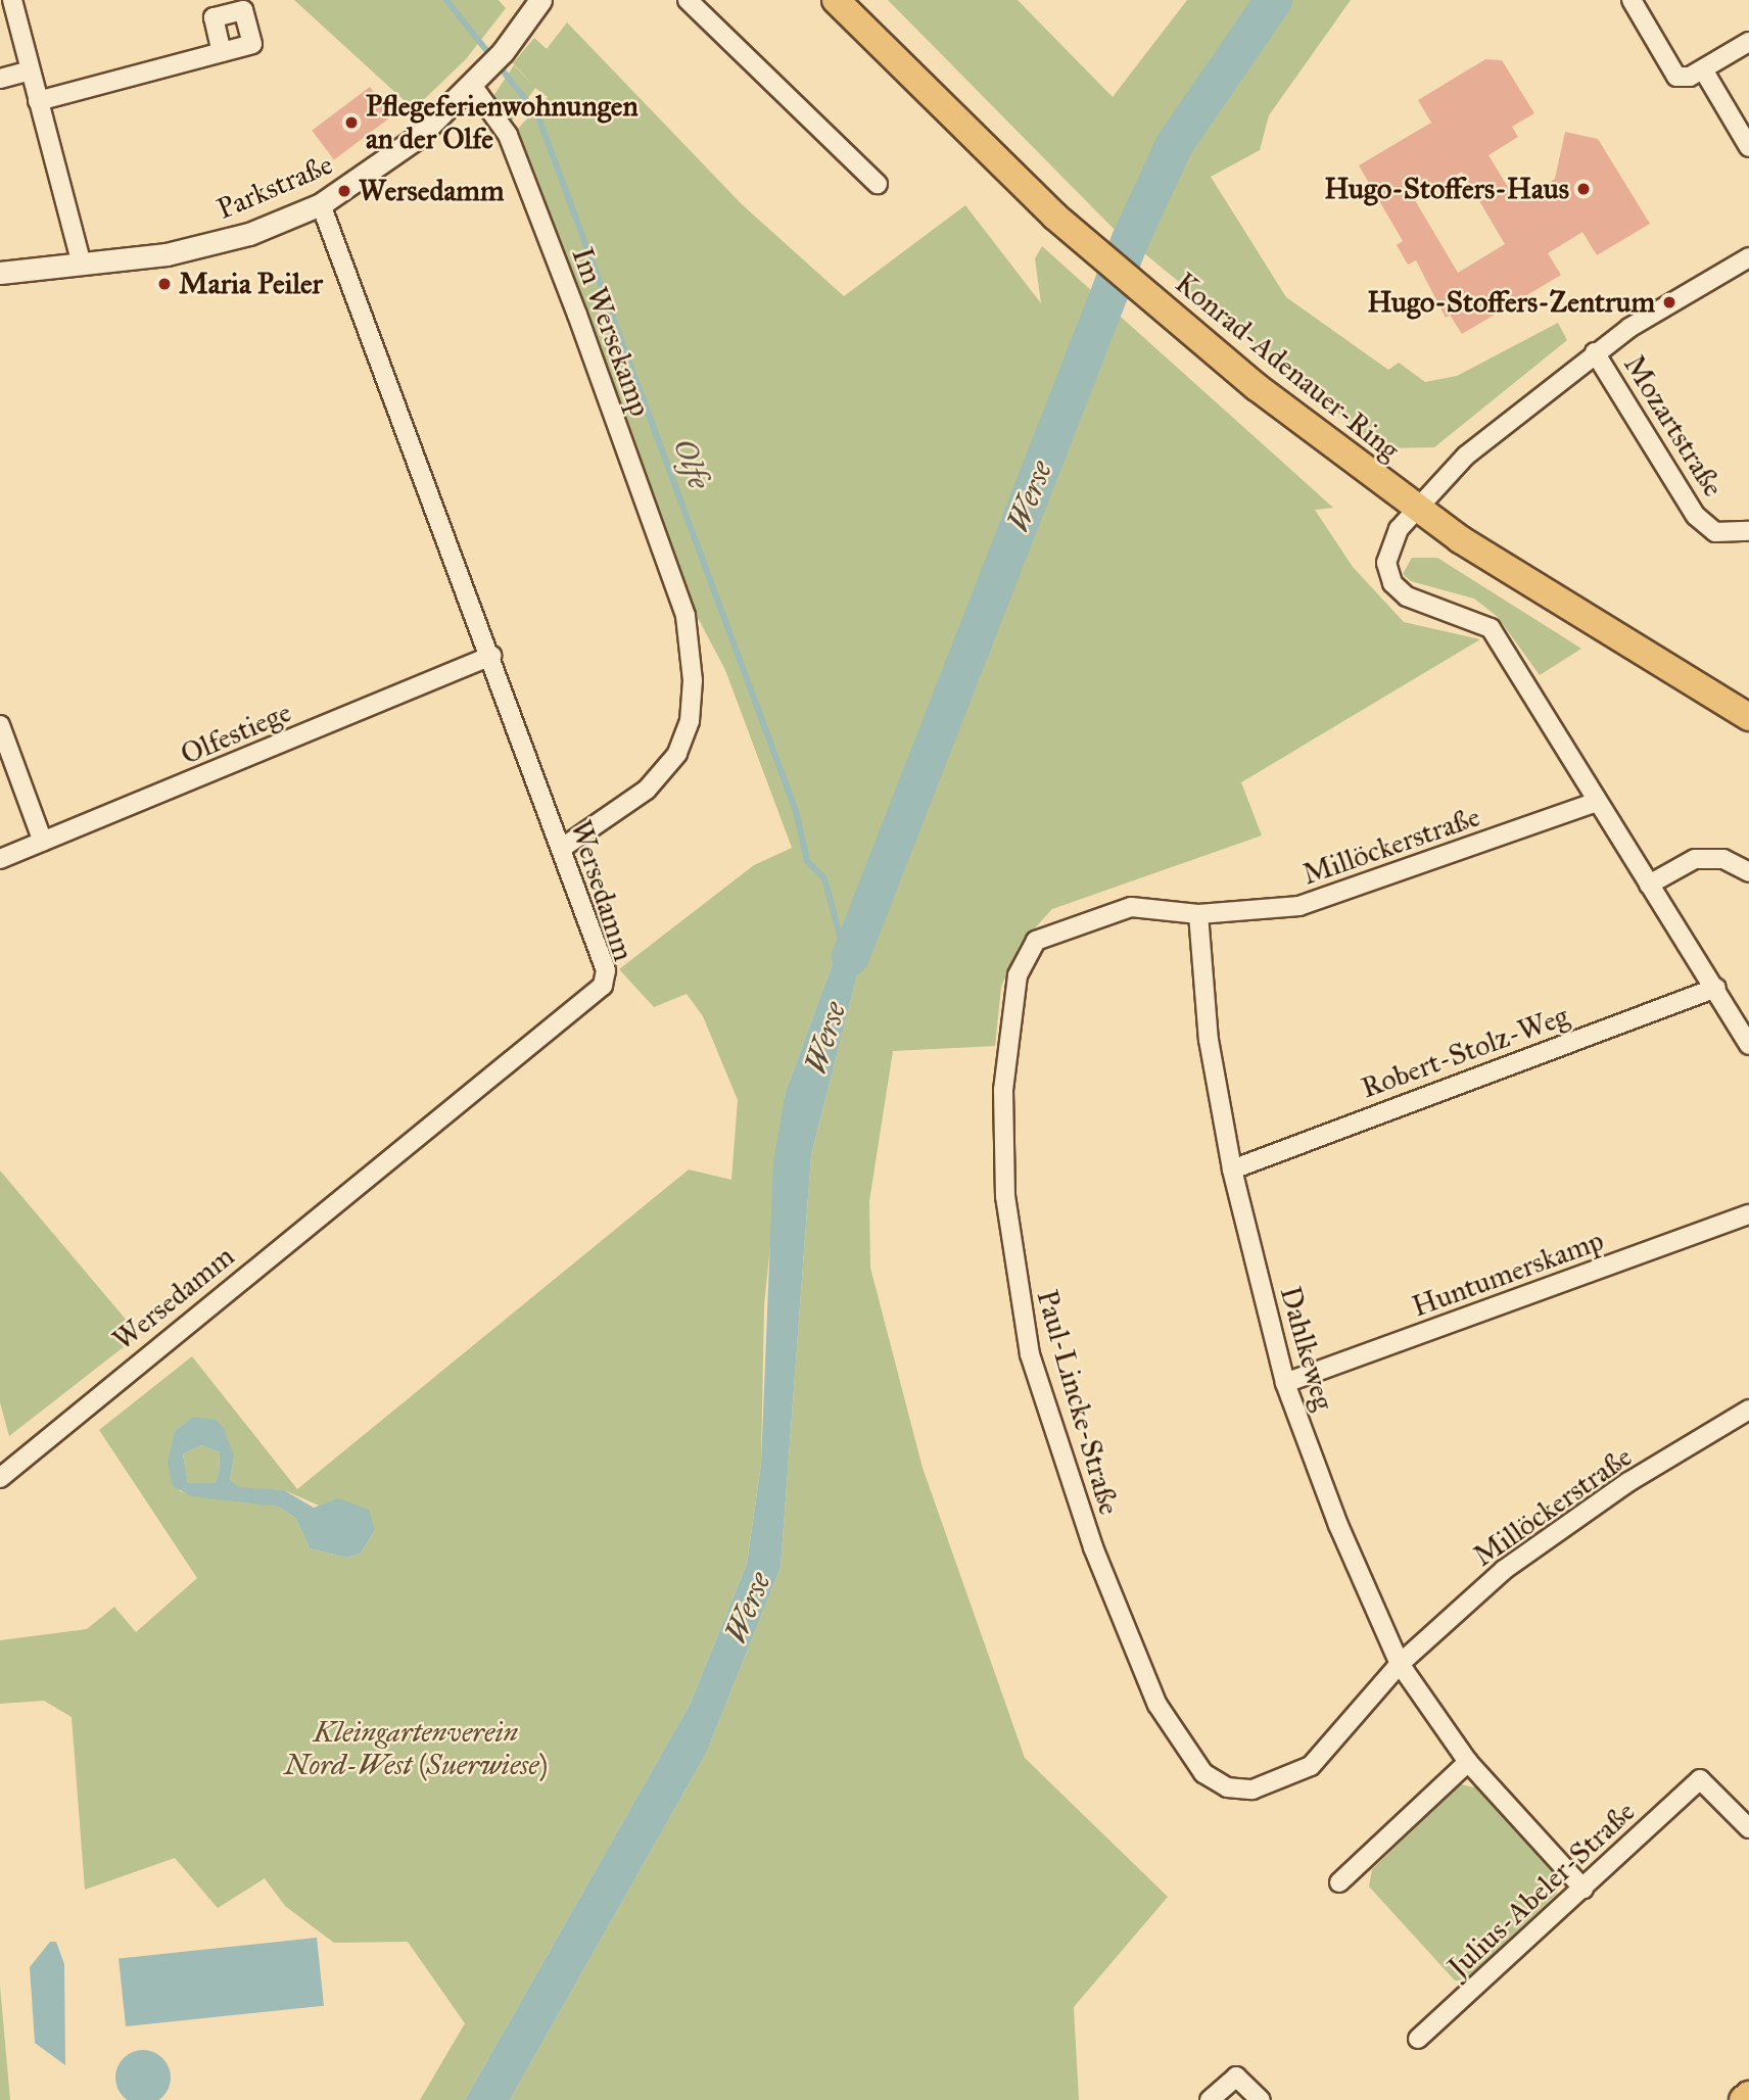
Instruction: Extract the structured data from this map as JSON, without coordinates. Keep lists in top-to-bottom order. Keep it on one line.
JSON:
{"streets":{"main road":["Konrad-Adenauer-Ring"],"street":["Parkstraße","Im Wersekamp","Mozartstraße","Olfestiege","Millöckerstraße","Wersedamm","Robert-Stolz-Weg","Huntumerskamp","Dahlkeweg","Paul-Lincke-Straße","Julius-Abeler-Straße"]},"crossings":[["Parkstraße","Im Wersekamp"],["Parkstraße","Wersedamm"],["Im Wersekamp","Wersedamm"],["Olfestiege","Wersedamm"],["Millöckerstraße","Dahlkeweg"],["Millöckerstraße","Paul-Lincke-Straße"],["Robert-Stolz-Weg","Dahlkeweg"],["Huntumerskamp","Dahlkeweg"],["Dahlkeweg","Paul-Lincke-Straße"],["Dahlkeweg","Julius-Abeler-Straße"]],"water":["Olfe","Werse"],"parks":["Kleingartenverein Nord-West (Suerwiese)"],"places":["Pflegeferienwohnungen an der Olfe","Hugo-Stoffers-Haus","Wersedamm","Maria Peiler","Hugo-Stoffers-Zentrum"]}
